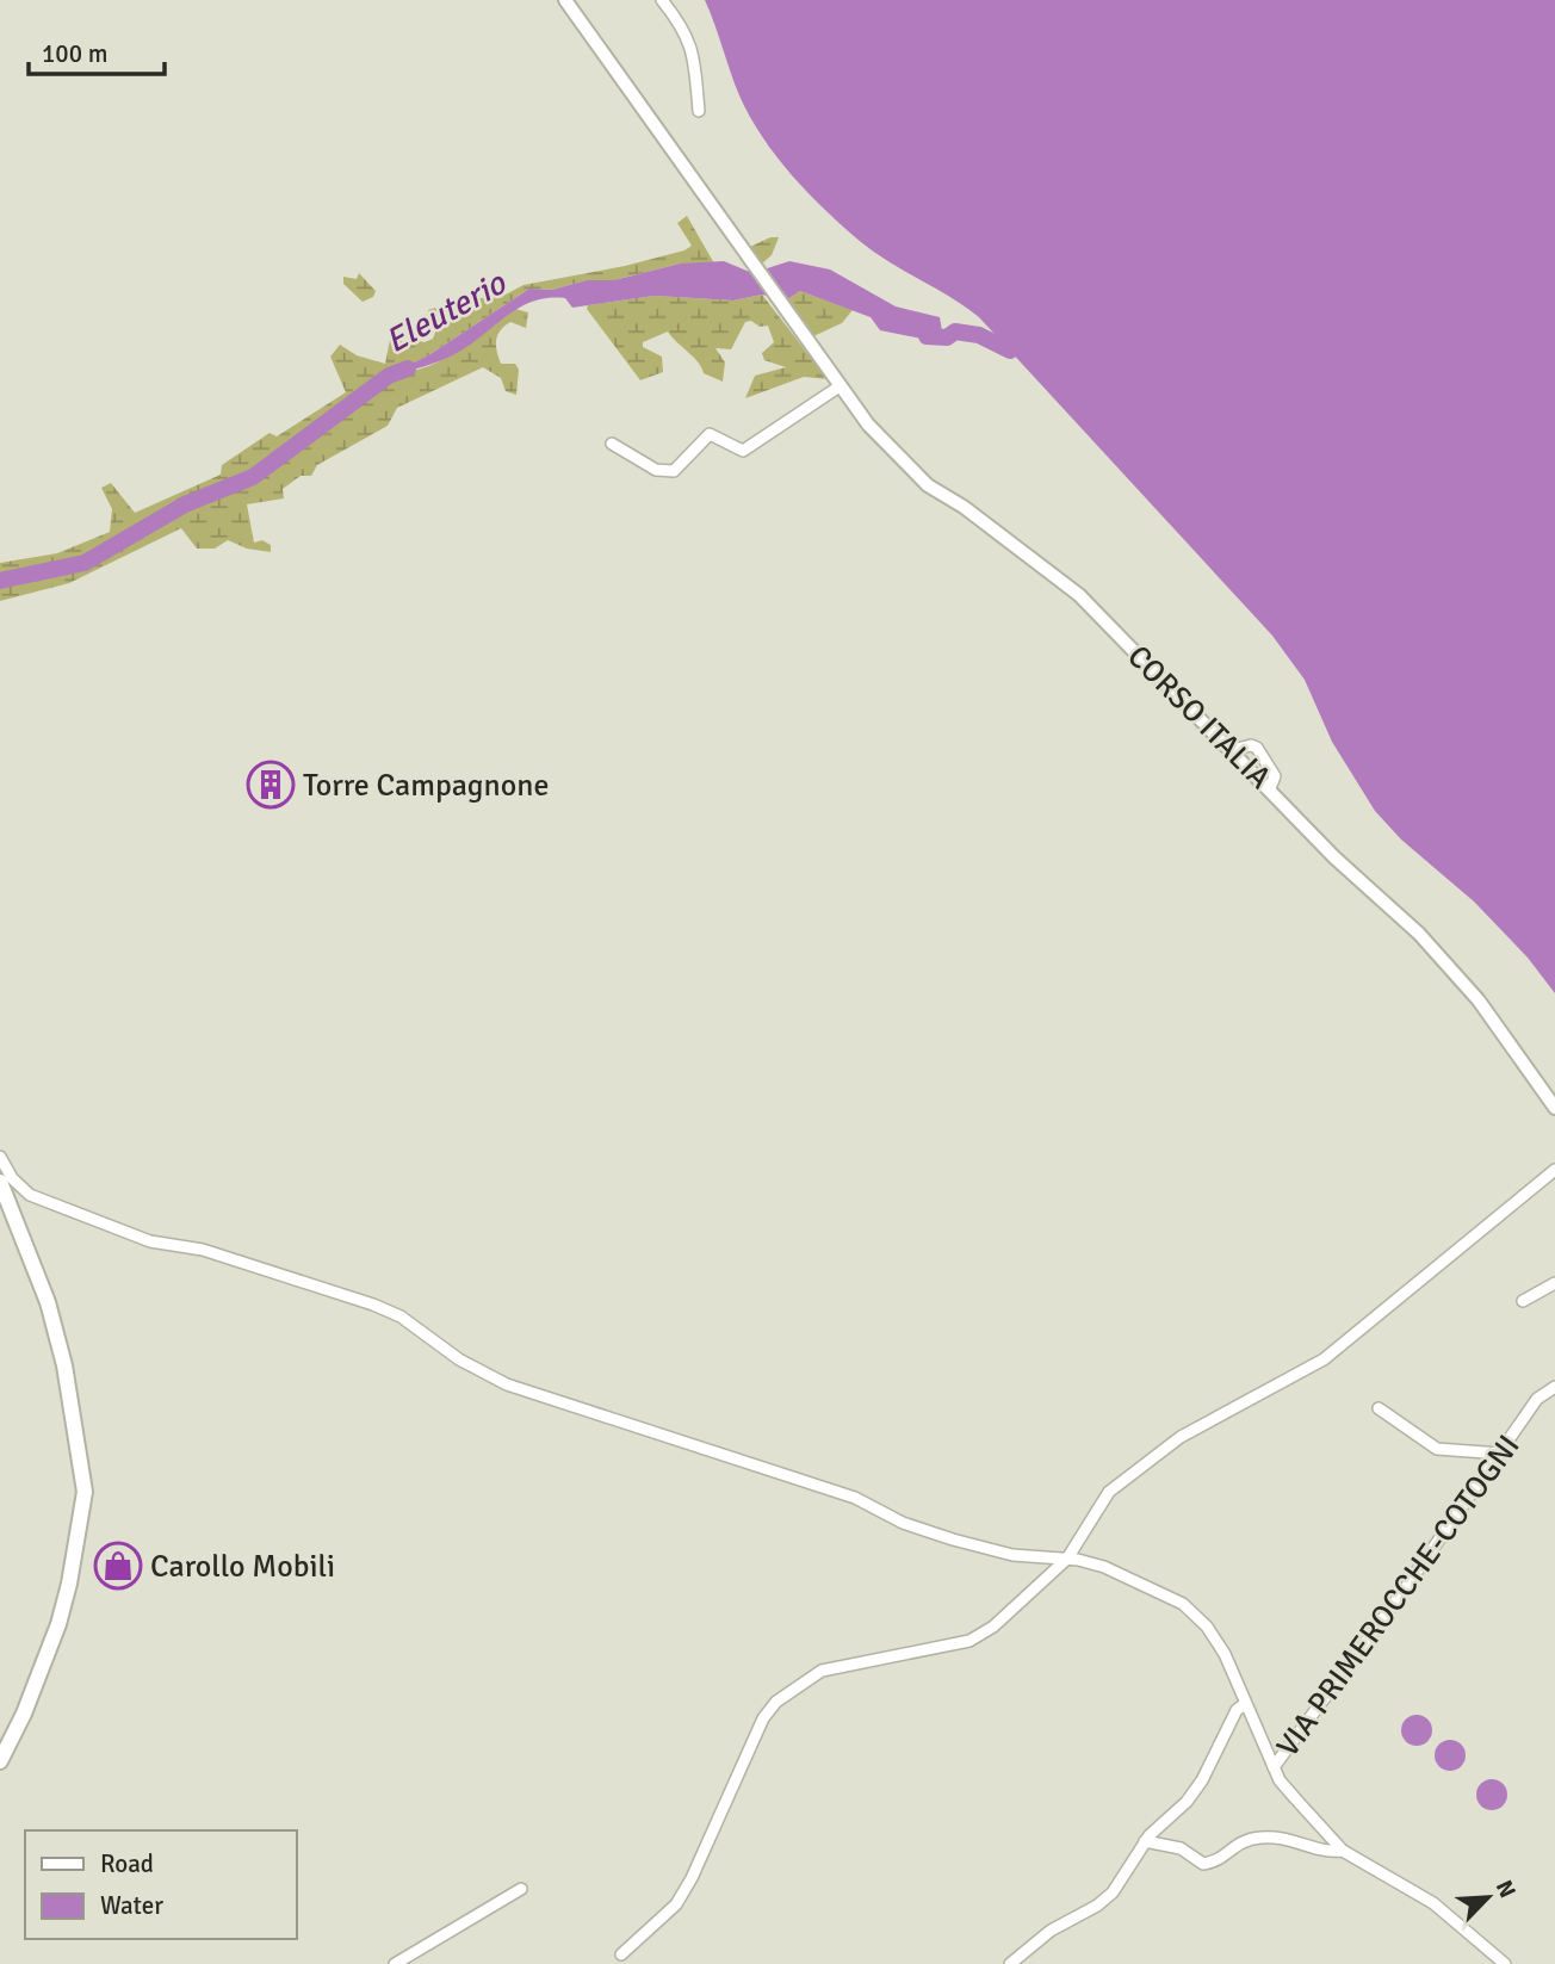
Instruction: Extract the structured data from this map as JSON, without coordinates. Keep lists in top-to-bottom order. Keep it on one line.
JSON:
{"streets":{"street":["CORSO ITALIA","VIA PRIMEROCCHE-COTOGNI"]},"water":["Eleuterio"],"places":{"building":["Torre Campagnone"],"shop":["Carollo Mobili"]},"legend":["Road","Water"],"scale_bar":"100 m","north":"top right"}
